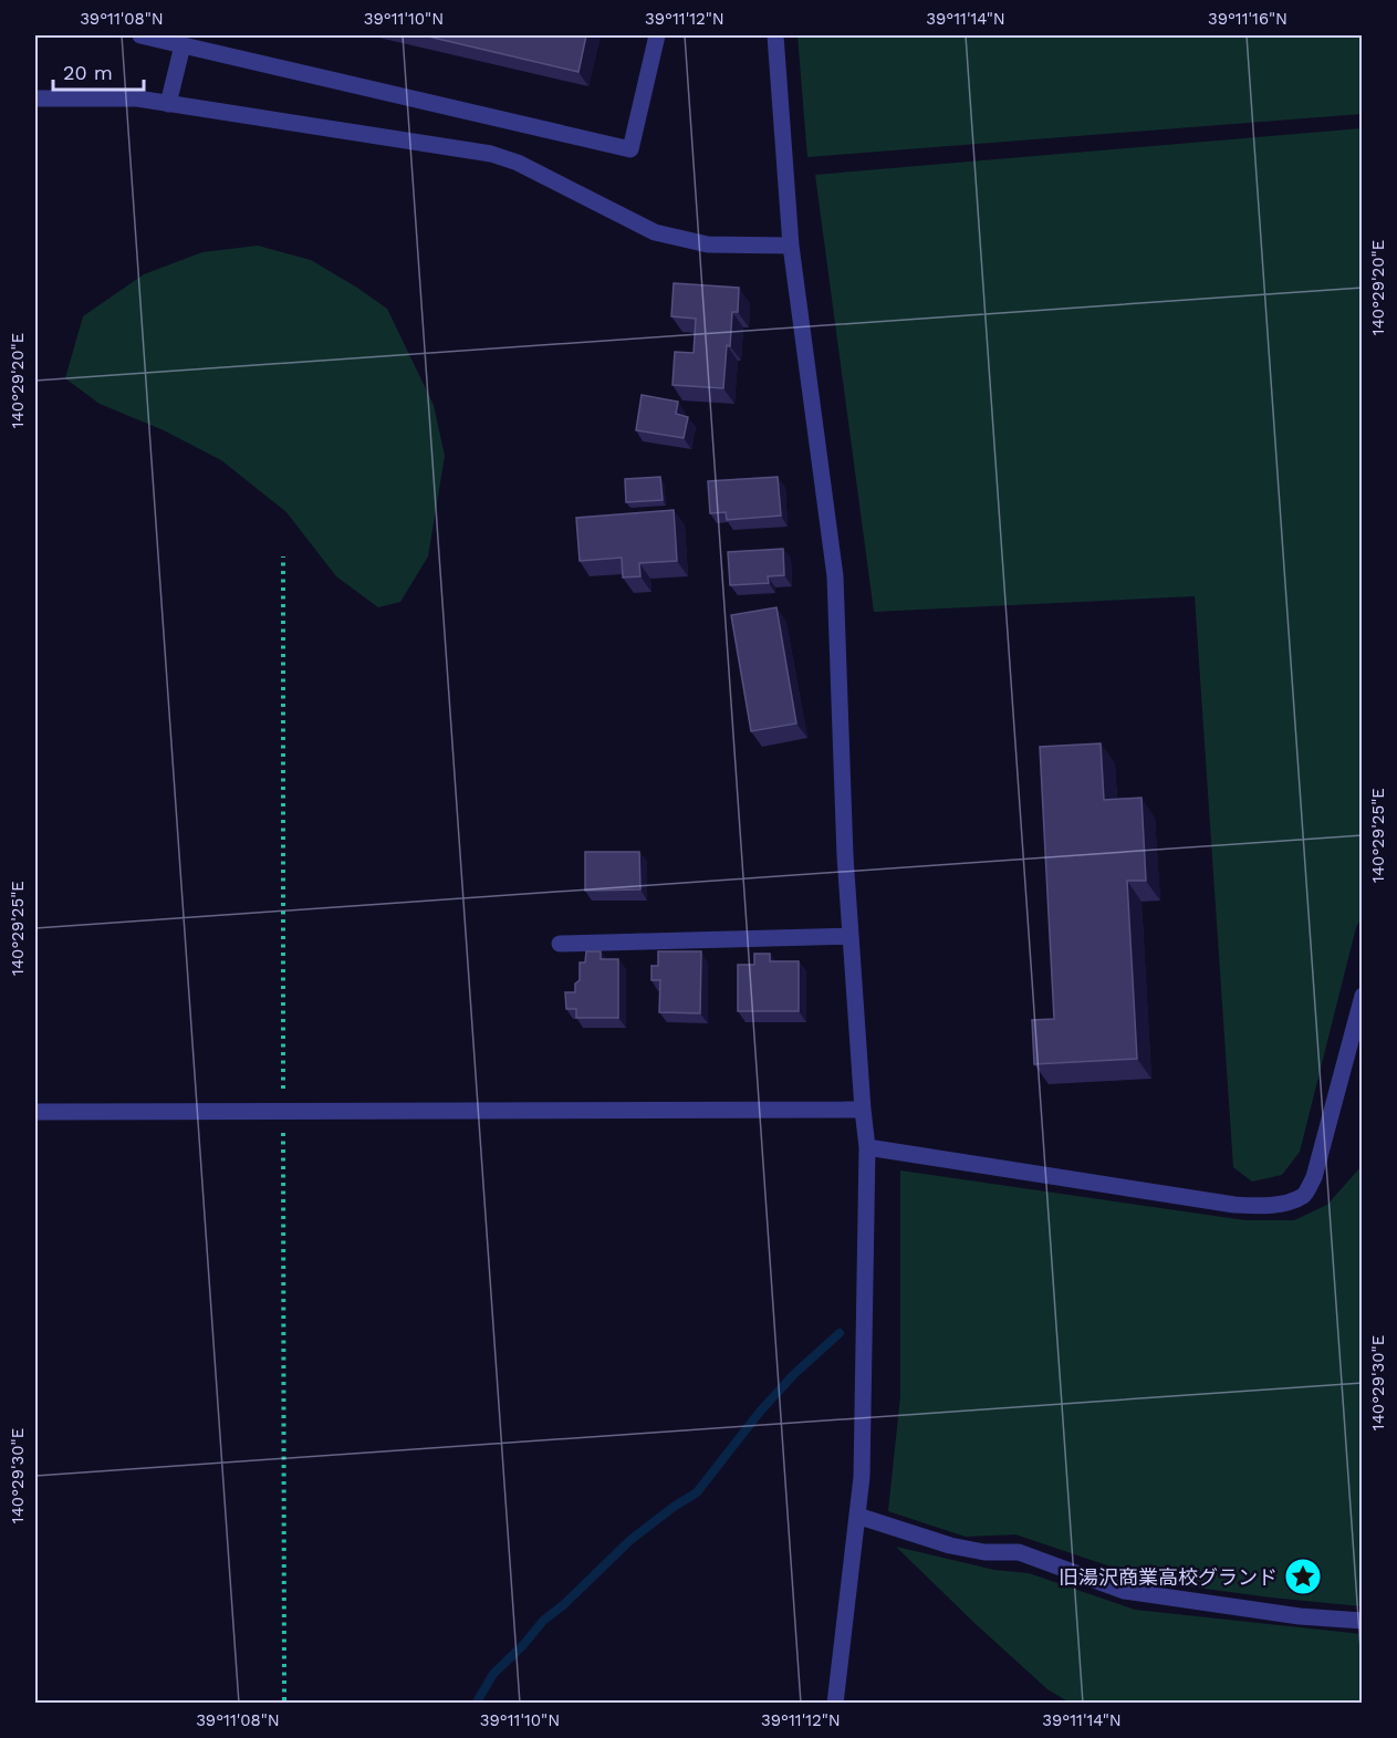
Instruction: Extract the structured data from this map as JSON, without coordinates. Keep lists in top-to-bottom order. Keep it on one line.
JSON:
{"places":{"place":["旧湯沢商業高校グランド"]},"scale_bar":"20 m","coordinates":["39°11'08\"N","39°11'10\"N","39°11'12\"N","39°11'14\"N","39°11'16\"N","140°29'20\"E","140°29'25\"E","140°29'30\"E"]}
